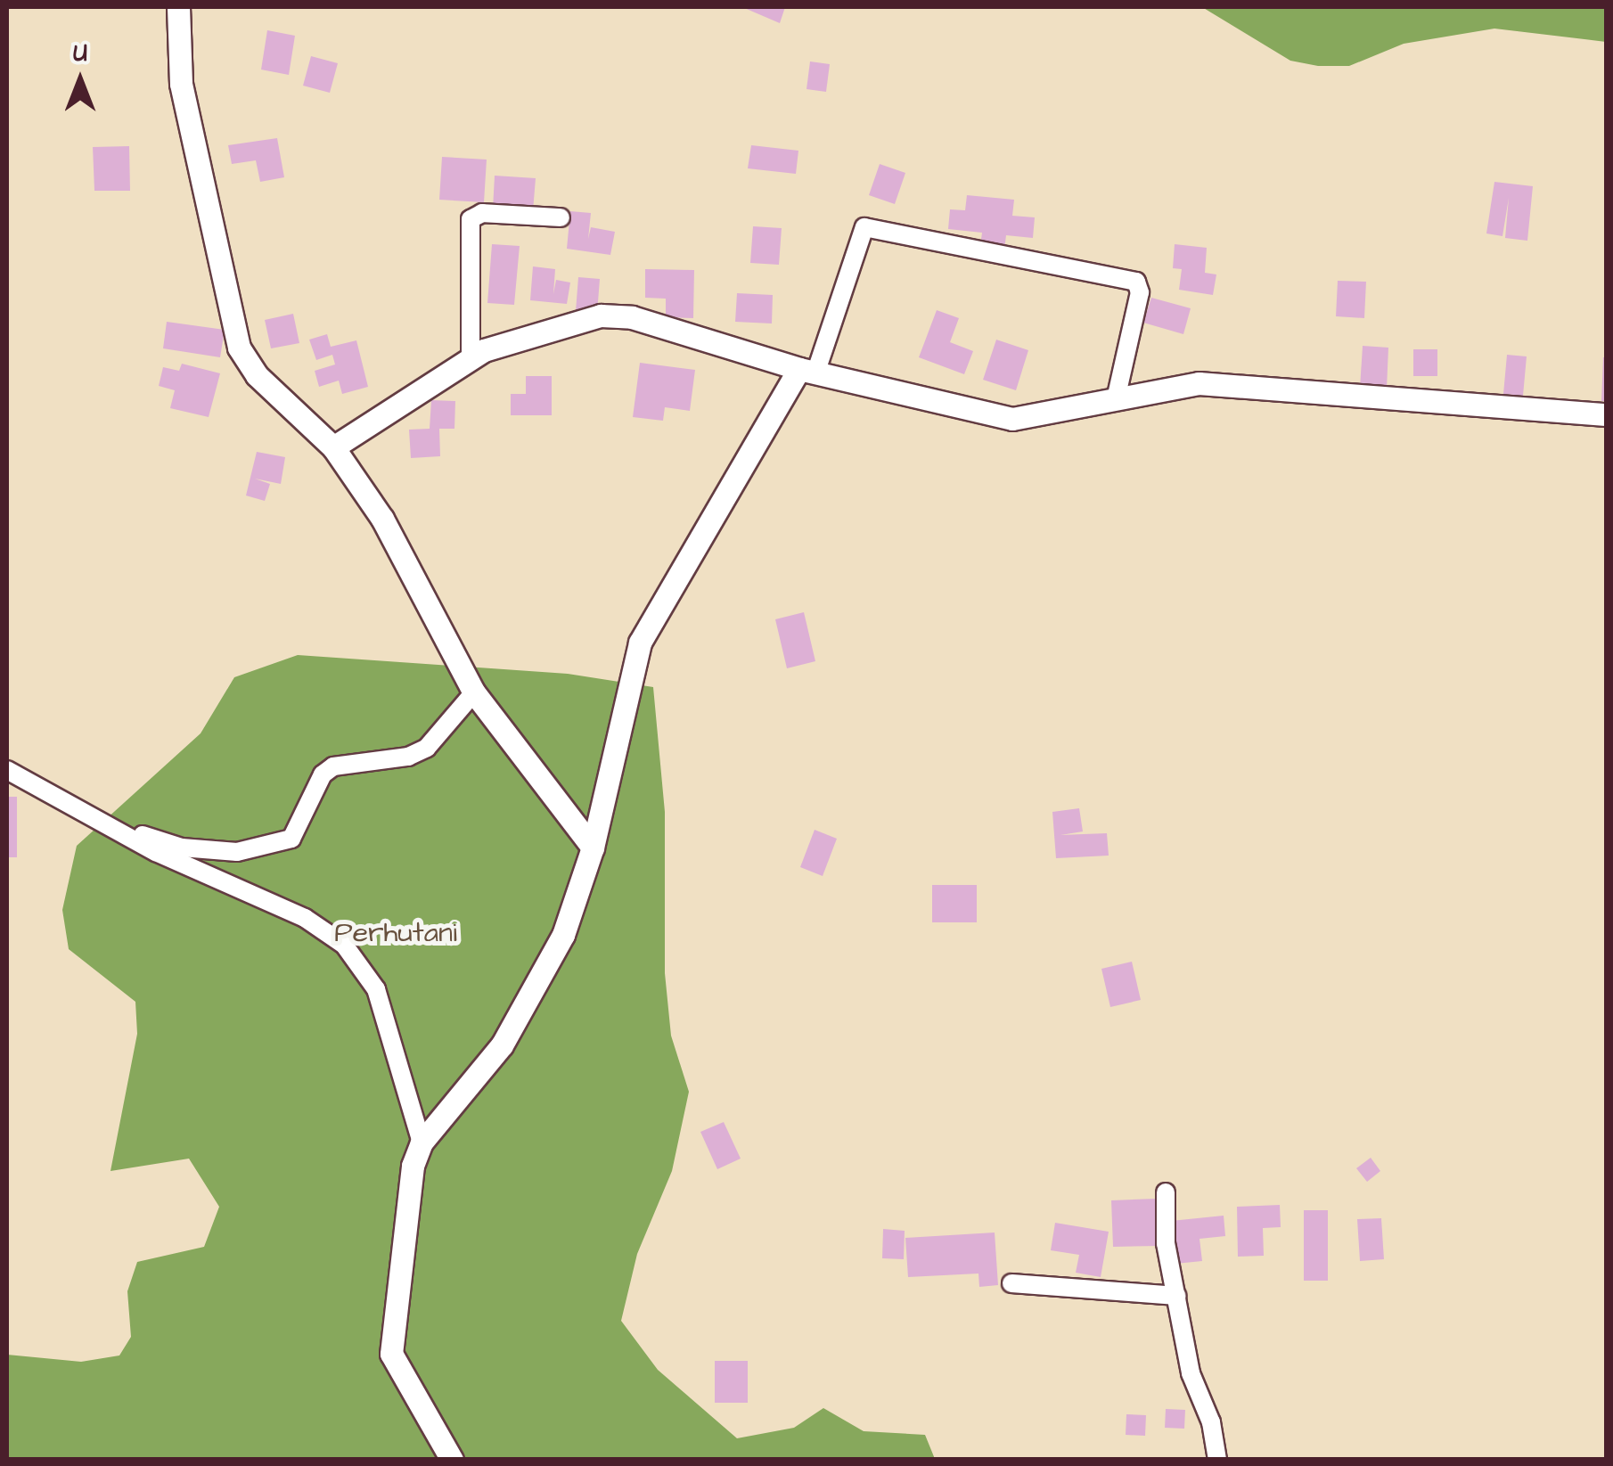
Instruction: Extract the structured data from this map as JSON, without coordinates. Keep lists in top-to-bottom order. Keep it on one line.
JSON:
{"parks":["Perhutani"],"north":"top"}
